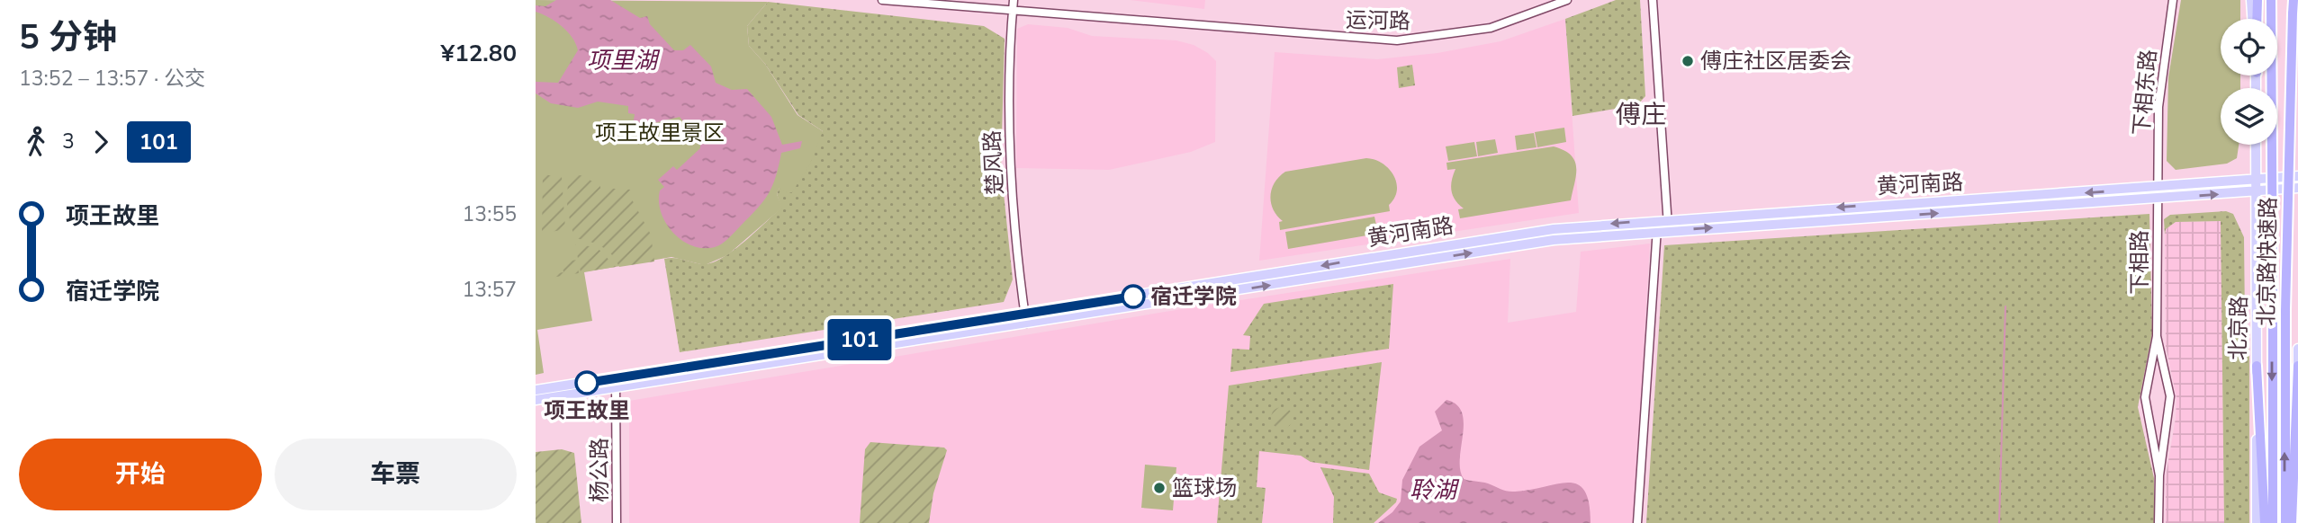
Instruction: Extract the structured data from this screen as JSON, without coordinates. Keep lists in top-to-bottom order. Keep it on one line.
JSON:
{"streets":{"highway":["北京路快速路","北京路"],"main road":["黄河南路"],"street":["运河路","下相东路","楚风路","下相路","杨公路"]},"crossings":[["运河路","楚风路"],["下相东路","黄河南路"],["下相东路","下相路"],["楚风路","黄河南路"],["黄河南路","下相路"],["黄河南路","北京路"],["黄河南路","杨公路"],["北京路快速路","北京路"]],"districts":["傅庄"],"water":["项里湖","聆湖"],"parks":["项王故里景区"],"places":["傅庄社区居委会","宿迁学院","项王故里","篮球场"],"lines":["bus line 101"],"page":{"heading":["5 分钟","13:52 – 13:57 · 公交","¥12.80"],"on_map":"101","legs":["3","101"],"list":[{"name":"项王故里","value":"13:55"},{"name":"宿迁学院","value":"13:57"}],"buttons":["开始","车票"]}}
